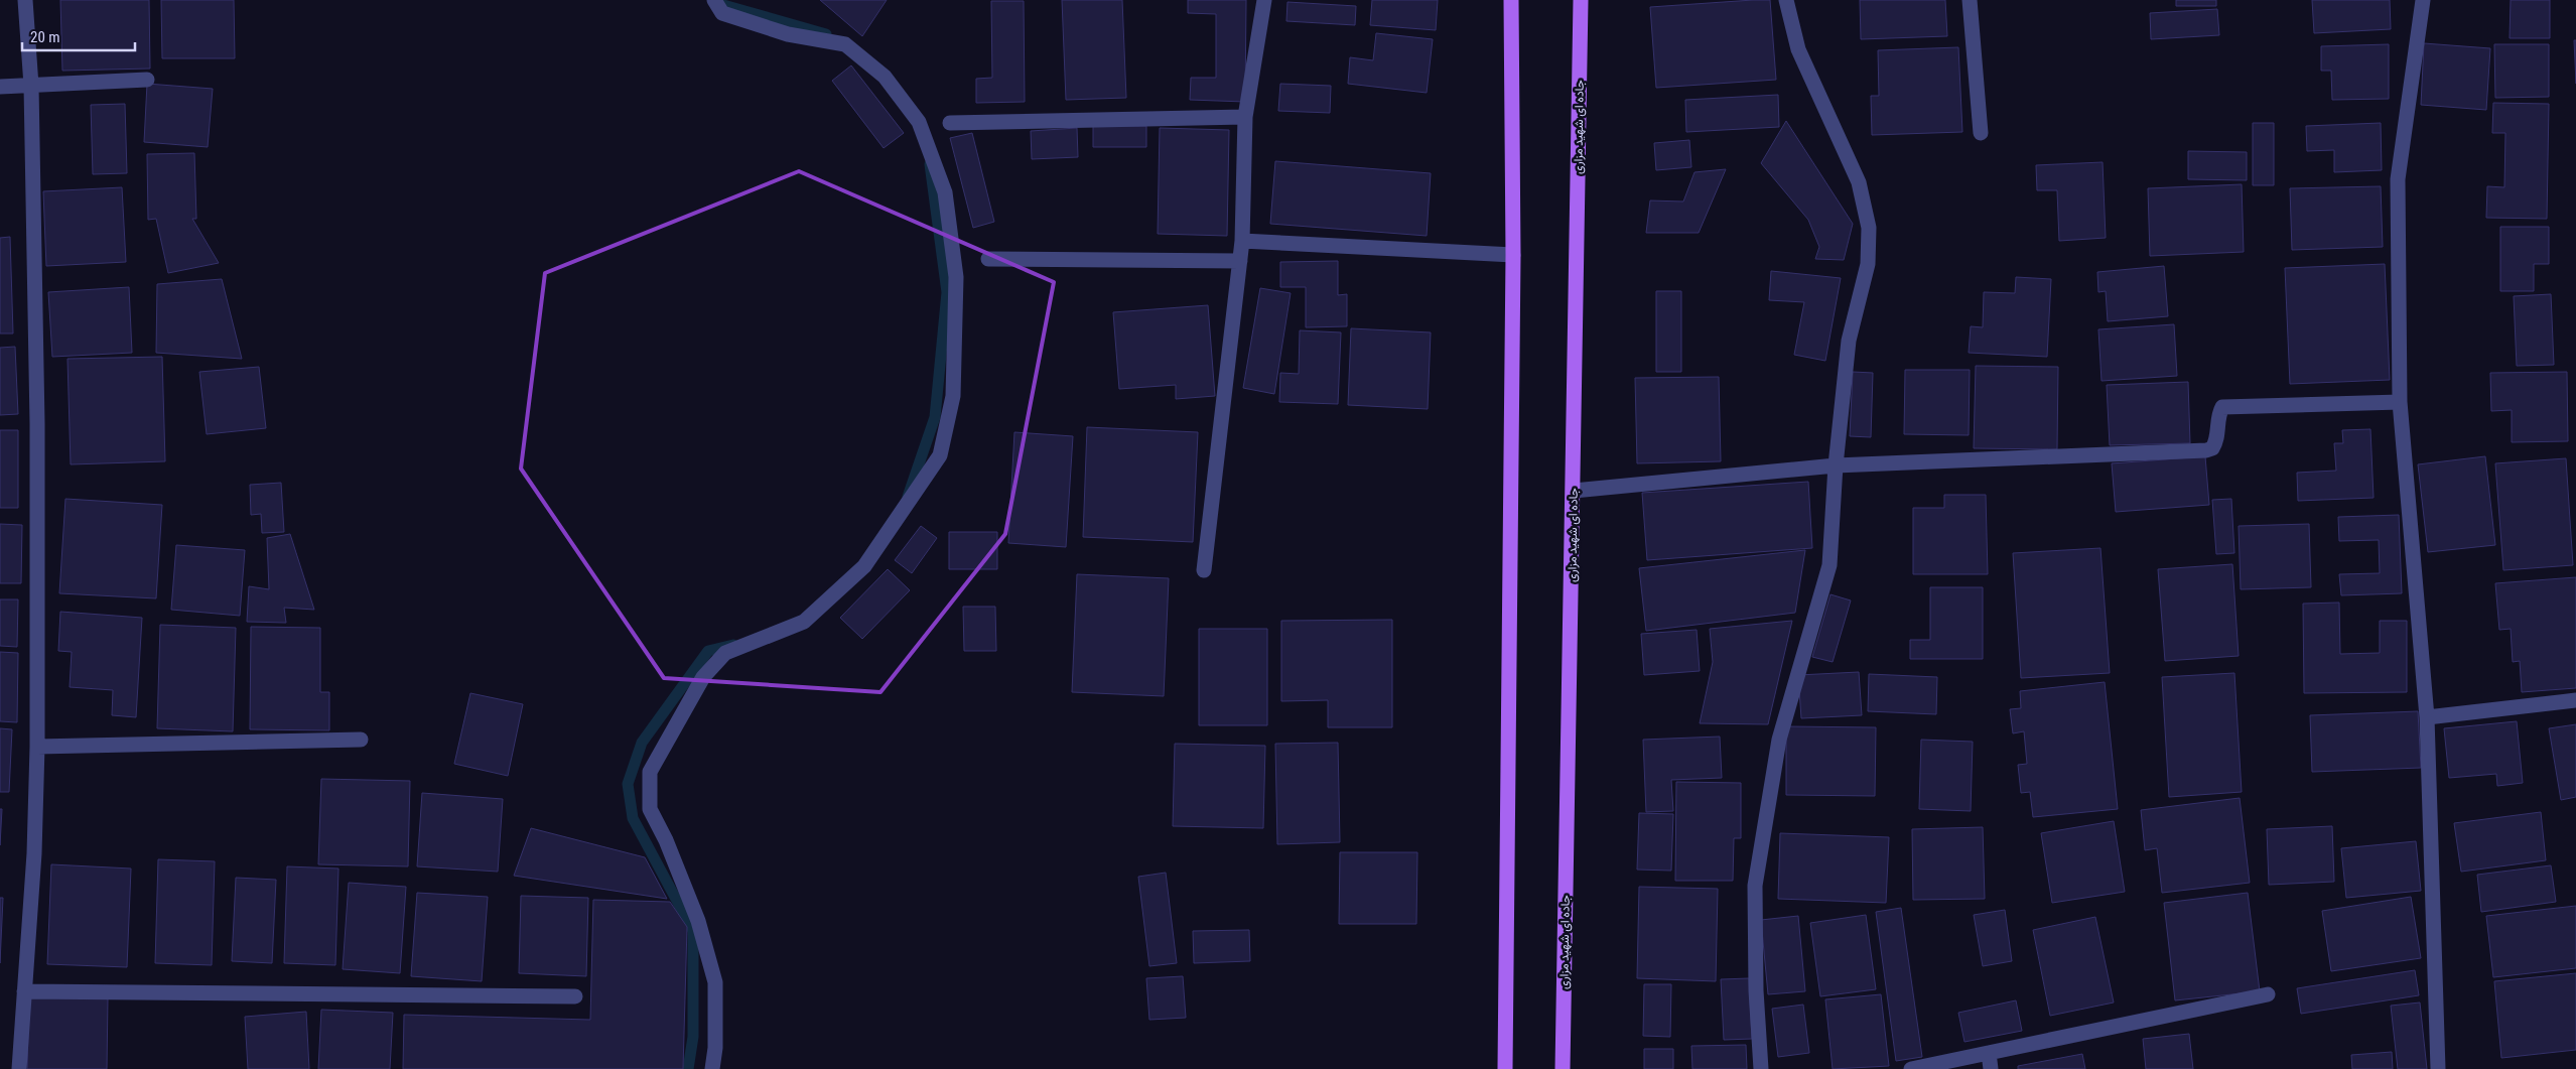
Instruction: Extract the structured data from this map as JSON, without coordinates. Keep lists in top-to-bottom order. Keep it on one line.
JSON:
{"streets":{"main road":["جاده ای شهید مزاری"]},"scale_bar":"20 m"}
